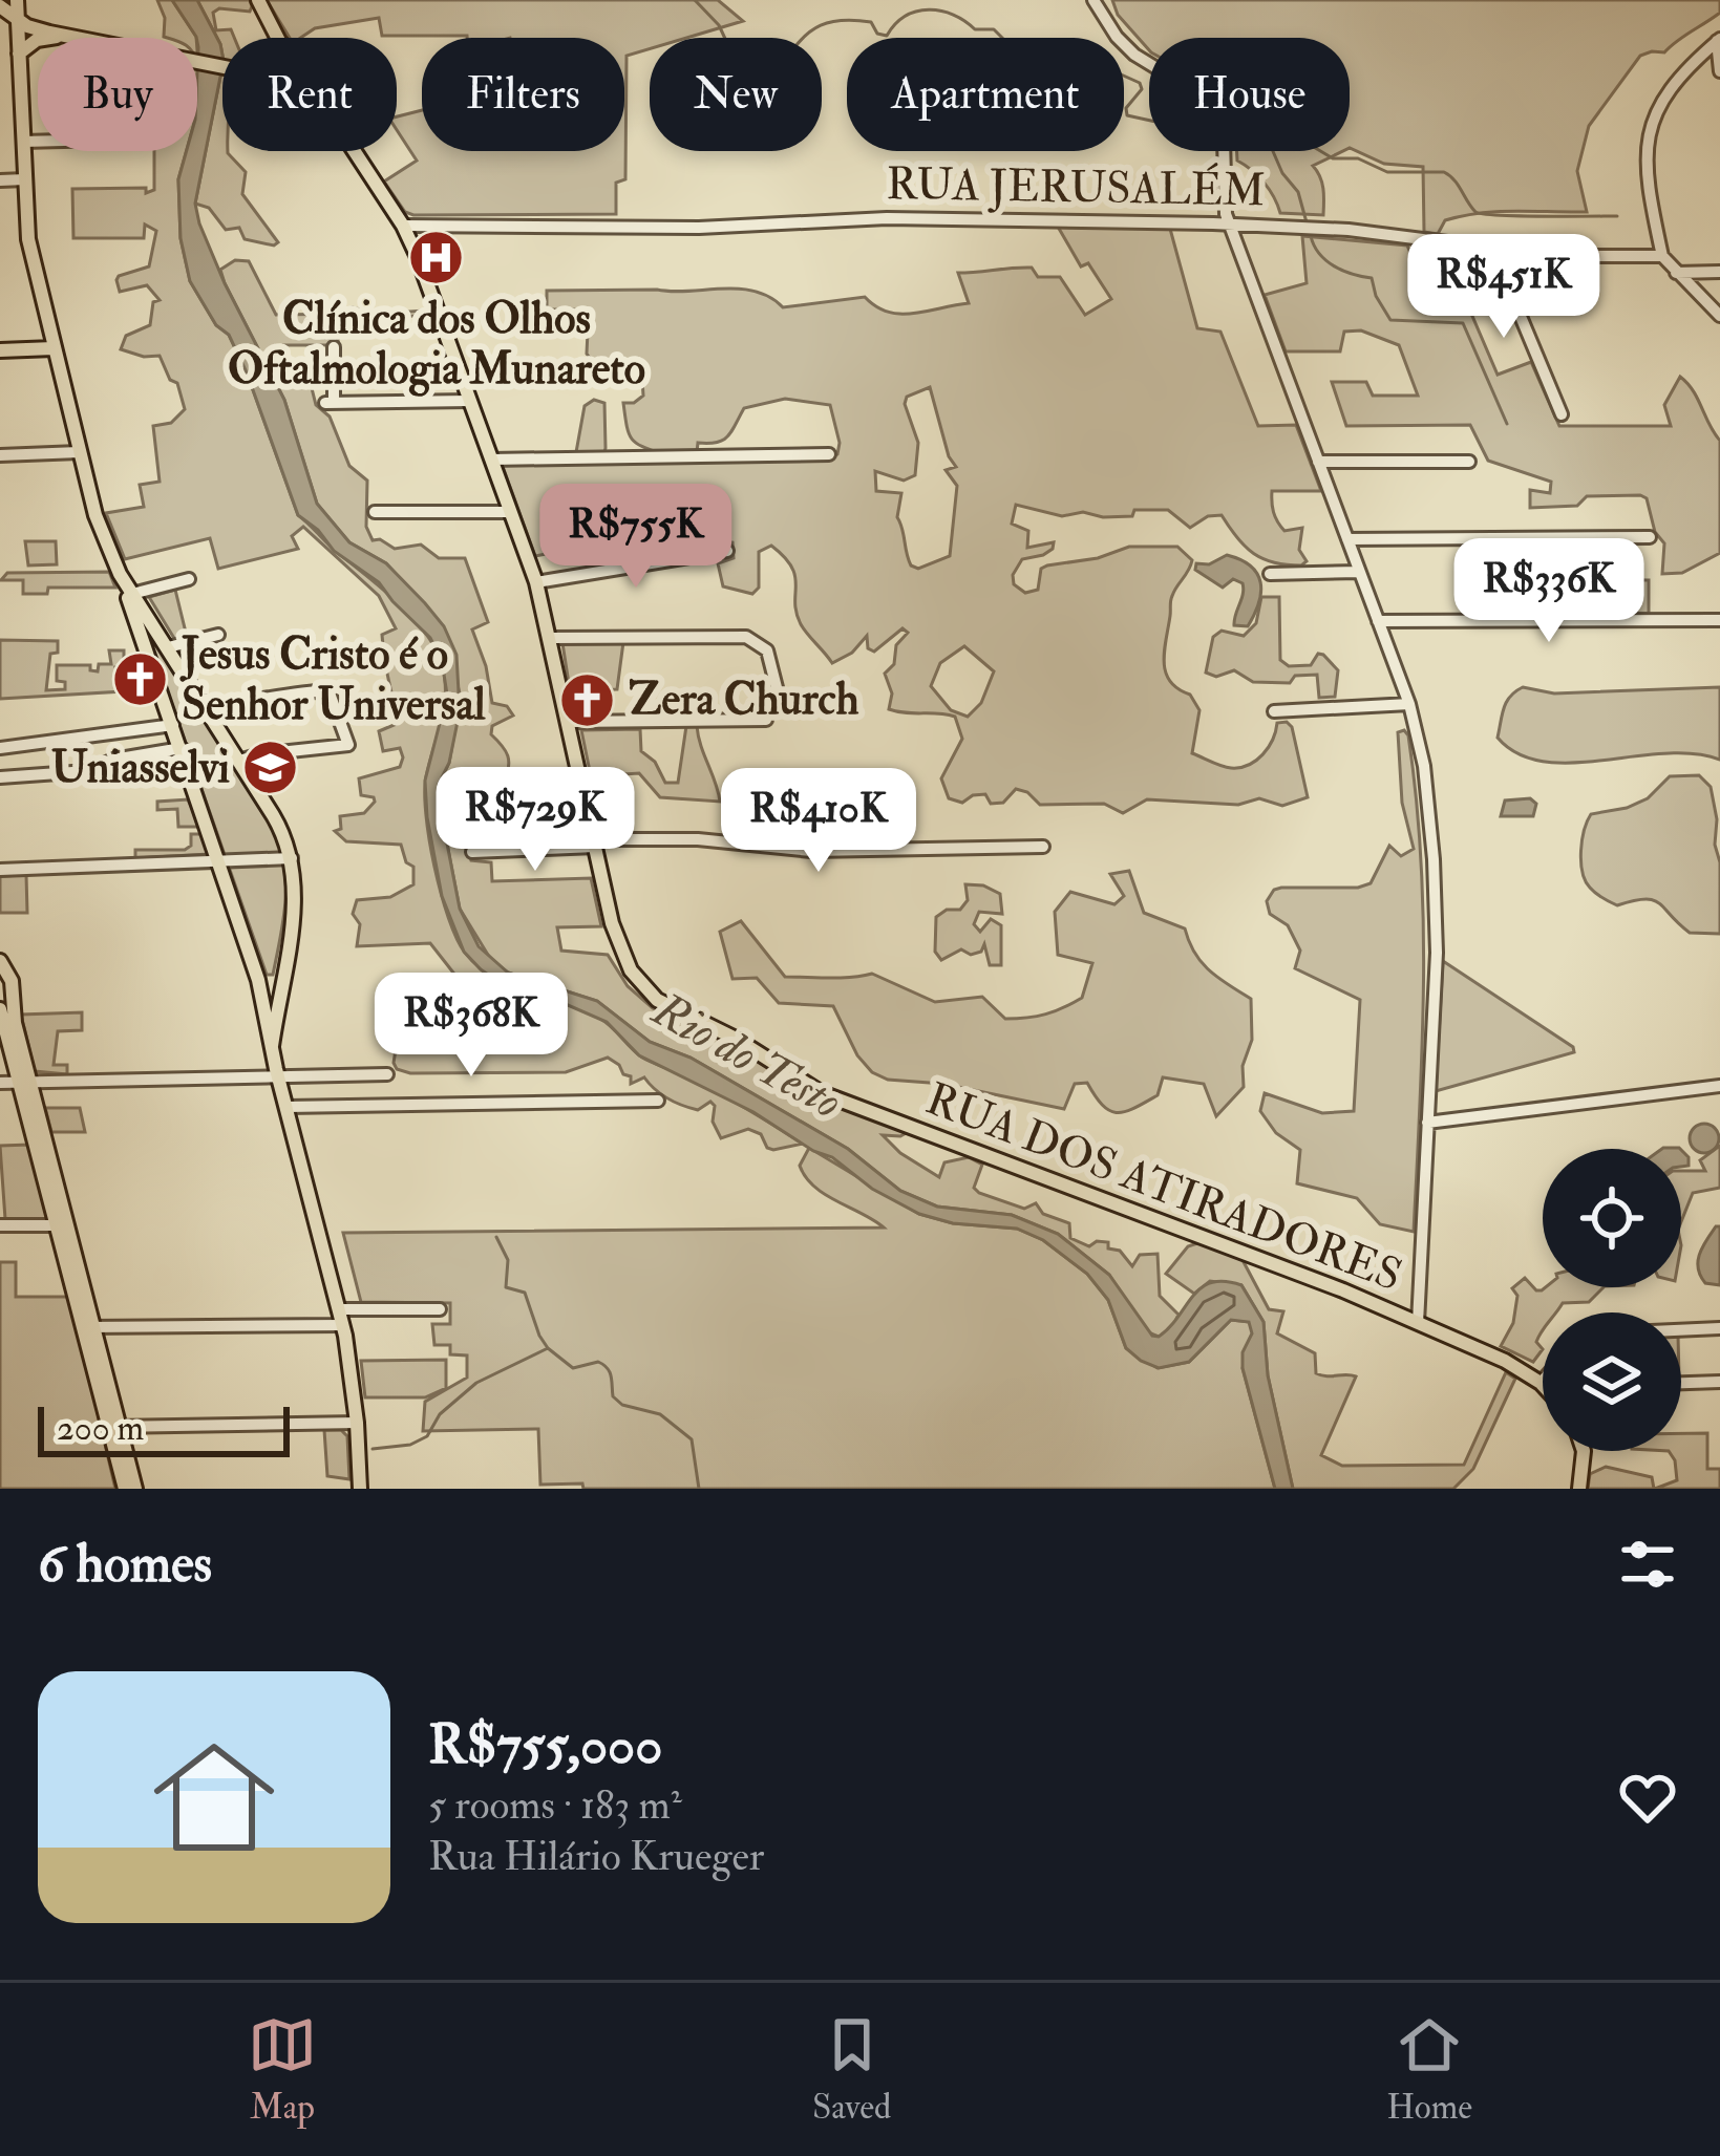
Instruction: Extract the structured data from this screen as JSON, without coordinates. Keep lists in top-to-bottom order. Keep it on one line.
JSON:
{"streets":{"main road":["RUA DOS ATIRADORES"],"street":["RUA JERUSALÉM"]},"crossings":[["RUA JERUSALÉM","RUA DOS ATIRADORES"]],"water":["Rio do Testo"],"places":{"hospital":["Clínica dos Olhos Oftalmologia Munareto"],"church":["Jesus Cristo é o Senhor Universal","Zera Church"],"school or university":["Uniasselvi"]},"scale_bar":"200 m","page":{"chip":["Buy","Rent","Filters","New","Apartment","House"],"price":["R$451K","R$755K","R$336K","R$729K","R$410K","R$368K"],"scale":"200 m","heading":"6 homes","list":[{"name":"R$755,000","note":"5 rooms · 183 m² · Rua Hilário Krueger"}],"tabs":["Map","Saved","Home"]}}
